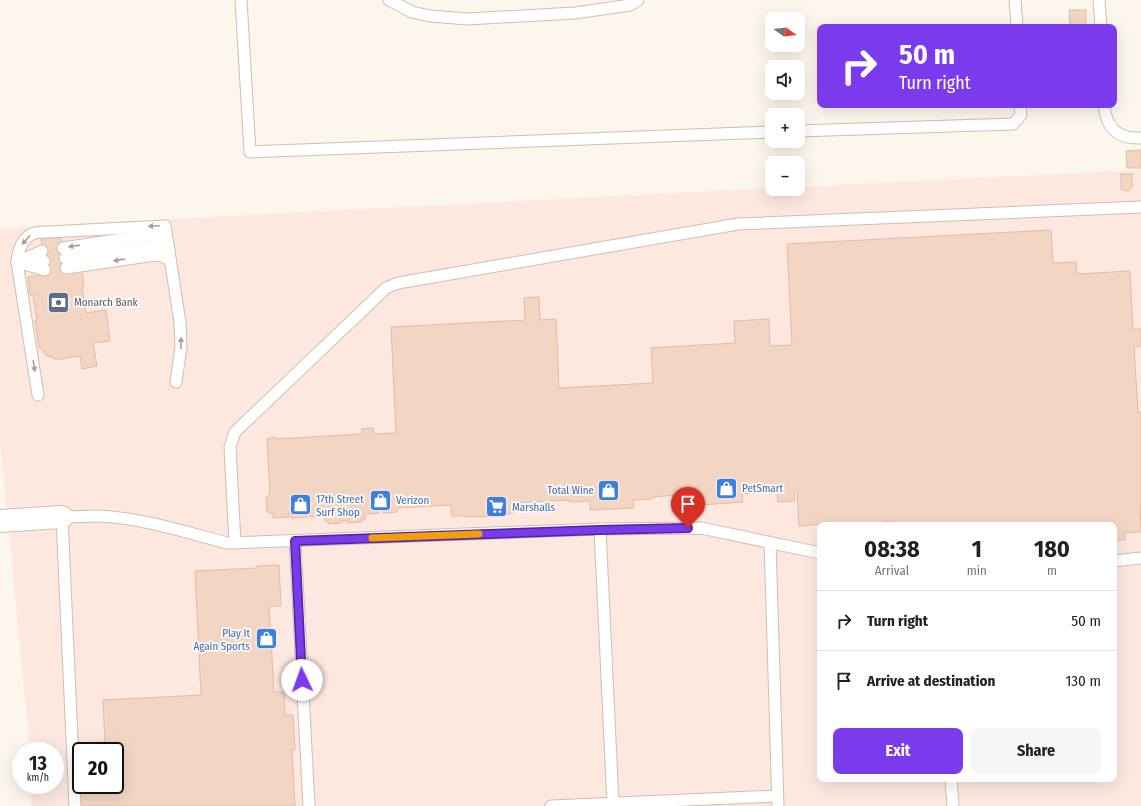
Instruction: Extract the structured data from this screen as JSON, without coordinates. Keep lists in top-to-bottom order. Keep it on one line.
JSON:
{"places":{"bank":["Monarch Bank"],"shop":["PetSmart","Total Wine","Verizon","17th Street Surf Shop","Play It Again Sports"],"supermarket":["Marshalls"]},"north":"right","page":{"map_buttons":["+","−"],"turn":["50 m","Turn right"],"eta":["08:38","Arrival","1","min","180","m"],"list":[{"name":"Turn right","value":"50 m"},{"name":"Arrive at destination","value":"130 m"}],"buttons":["Exit","Share"],"speed":"13 km/h","limit":"20"}}
